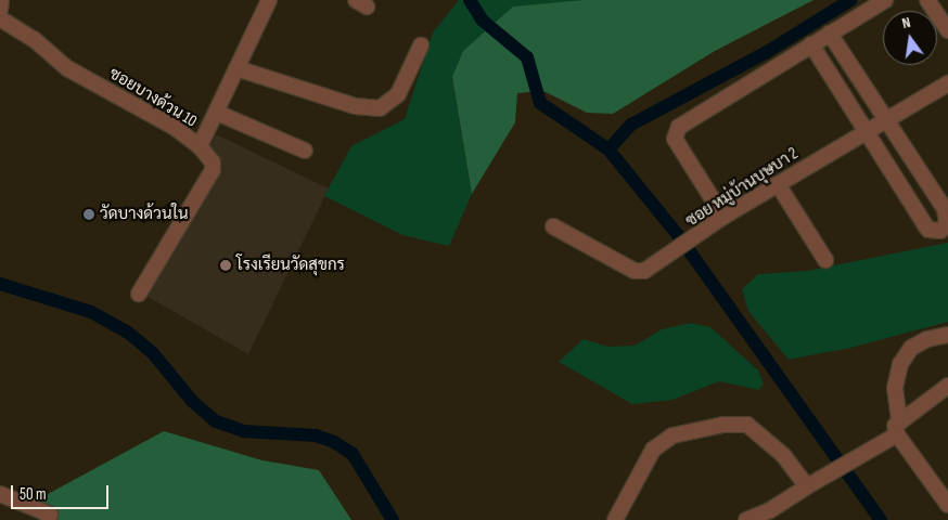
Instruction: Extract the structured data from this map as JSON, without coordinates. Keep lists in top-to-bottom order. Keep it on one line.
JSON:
{"streets":{"street":["ซอยบางด้วน 10","ซอย หมู่บ้านบุษบา 2"]},"places":["วัดบางด้วนใน","โรงเรียนวัดสุขกร"],"scale_bar":"50 m","north":"top"}
